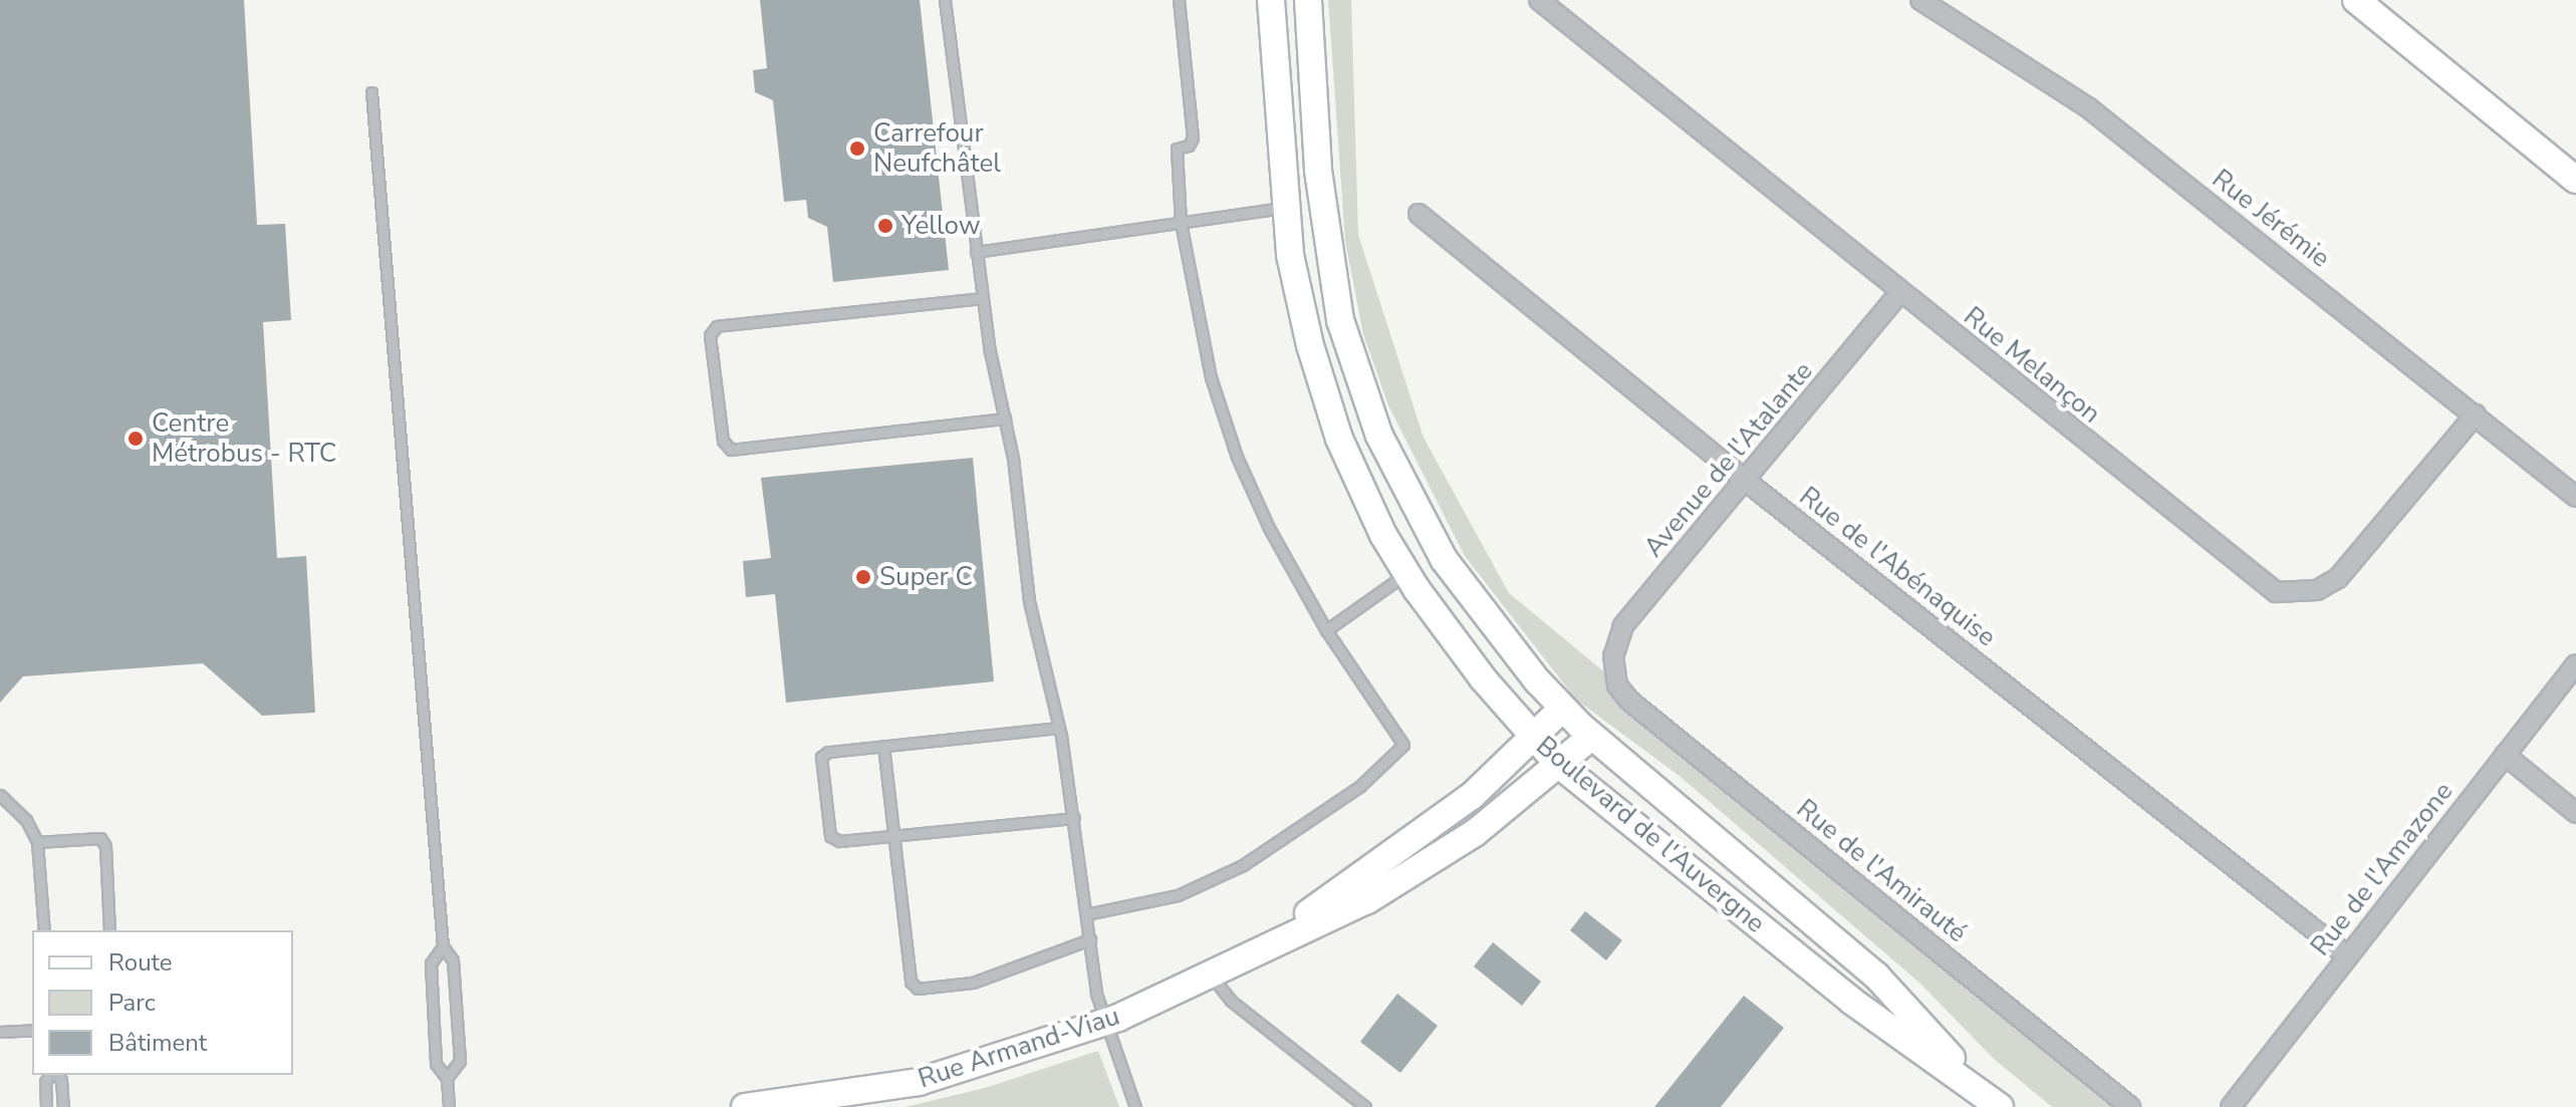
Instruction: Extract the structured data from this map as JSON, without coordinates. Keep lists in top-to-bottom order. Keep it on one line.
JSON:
{"streets":{"main road":["Boulevard de l'Auvergne","Rue Armand-Viau"],"street":["Rue Jérémie","Rue Melançon","Avenue de l'Atalante","Rue de l'Abénaquise","Rue de l'Amazone","Rue de l'Amirauté"]},"crossings":[["Rue Jérémie","Rue Melançon"],["Rue Melançon","Avenue de l'Atalante"],["Avenue de l'Atalante","Rue de l'Abénaquise"],["Avenue de l'Atalante","Rue de l'Amirauté"],["Rue de l'Abénaquise","Rue de l'Amazone"],["Boulevard de l'Auvergne","Rue Armand-Viau"]],"places":["Carrefour Neufchâtel","Yellow","Centre Métrobus - RTC","Super C"],"legend":["Route","Parc","Bâtiment"]}
